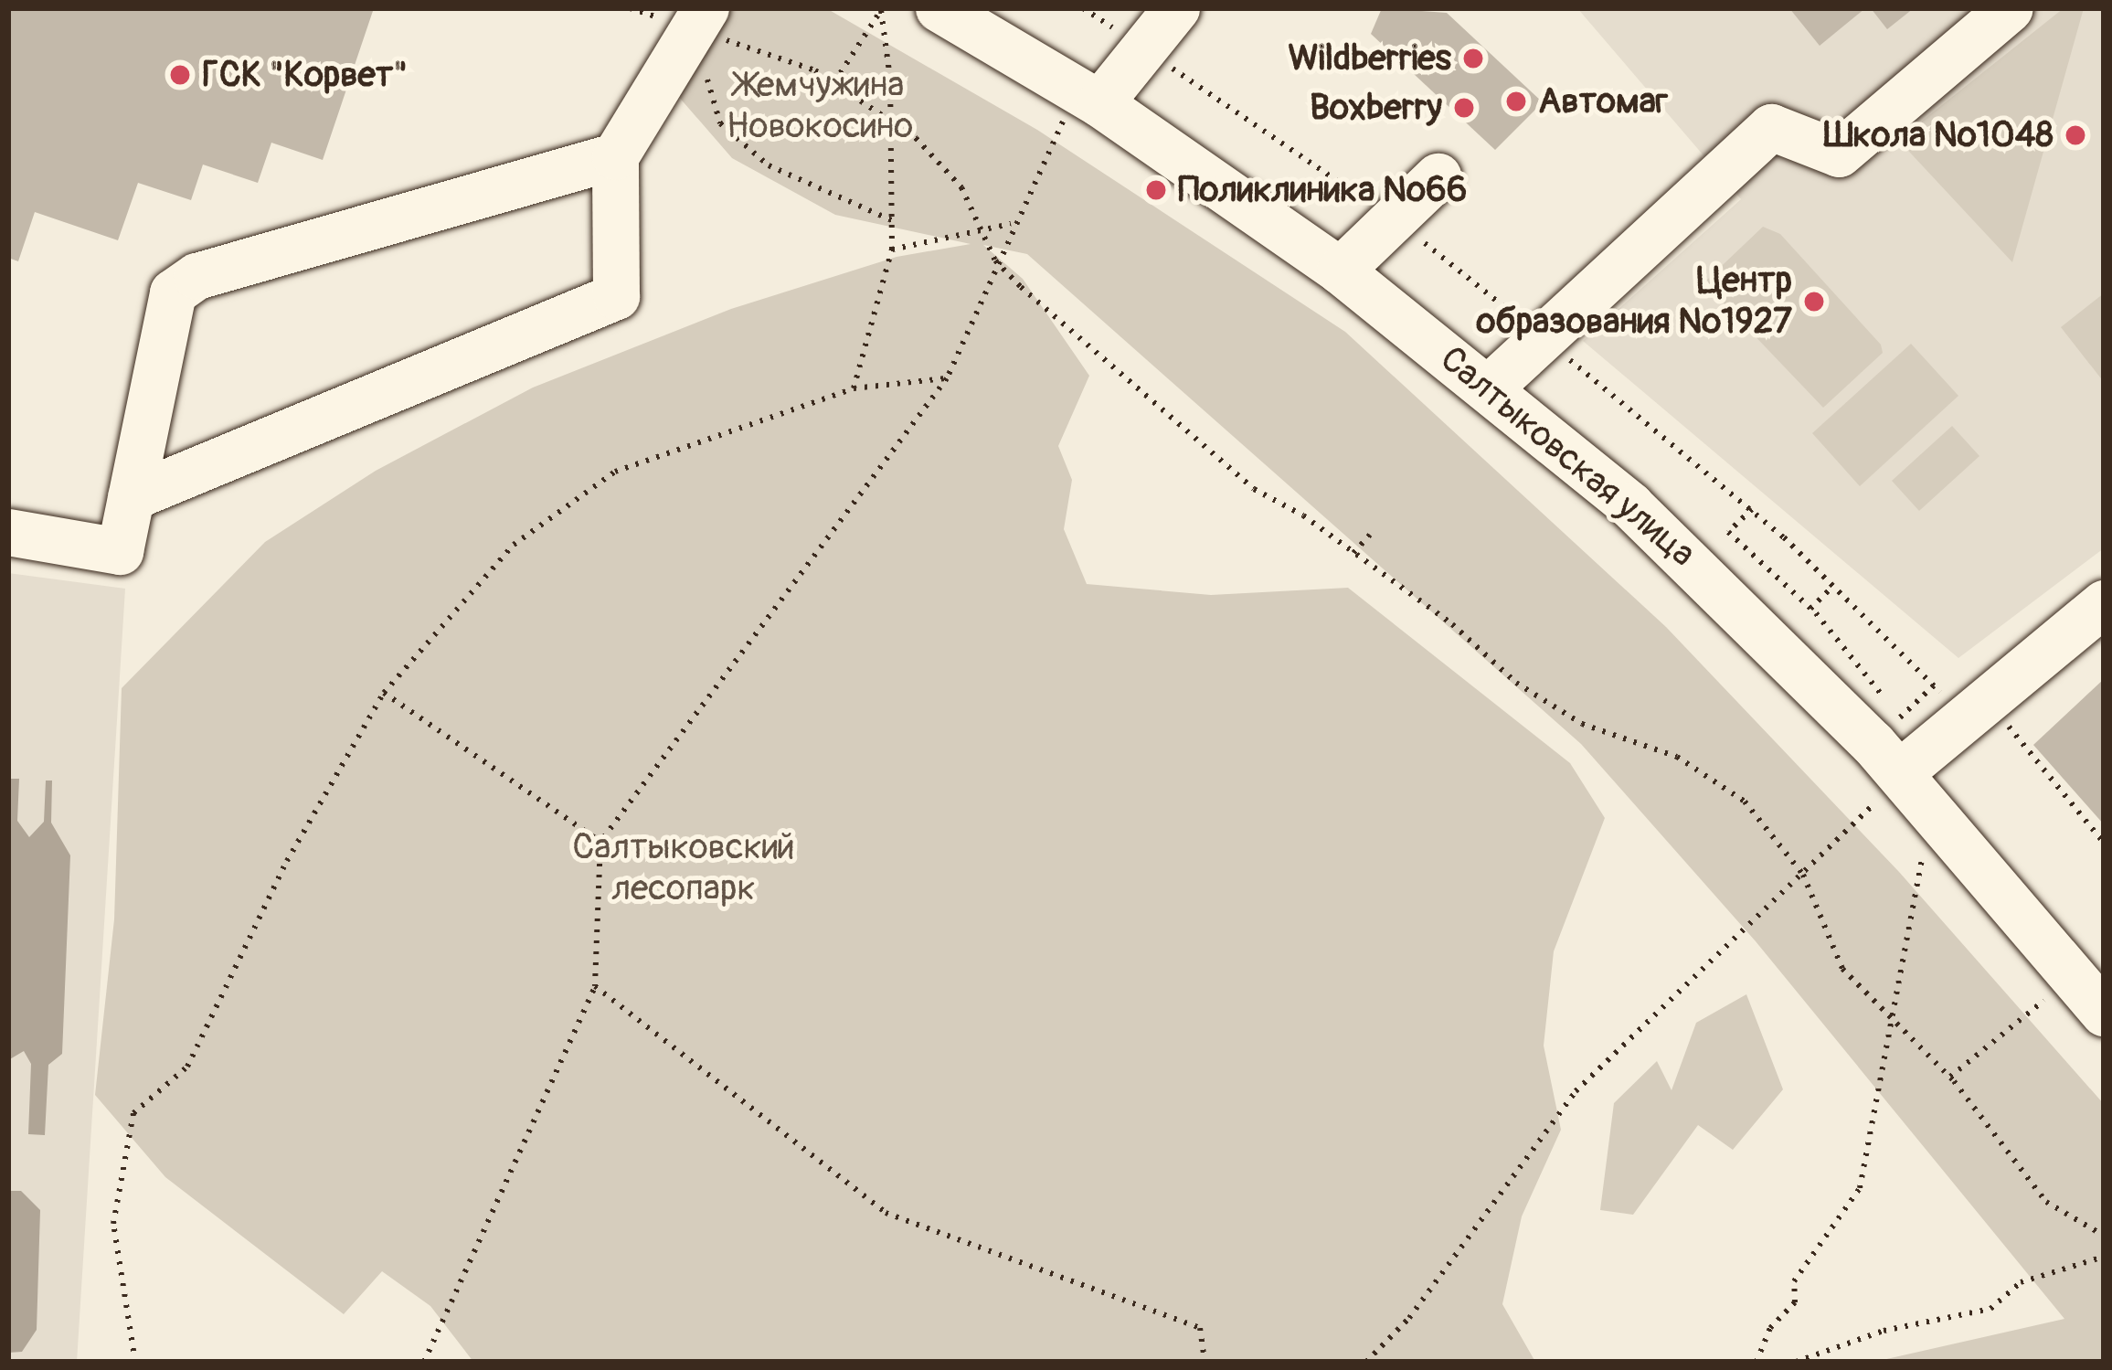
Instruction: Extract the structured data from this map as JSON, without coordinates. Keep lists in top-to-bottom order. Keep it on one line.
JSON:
{"streets":{"street":["Салтыковская улица"]},"parks":["Жемчужина Новокосино","Салтыковский лесопарк"],"places":["Wildberries","ГСК \"Корвет\"","Автомаг","Boxberry","Школа №1048","Поликлиника №66","Центр образования №1927"]}
